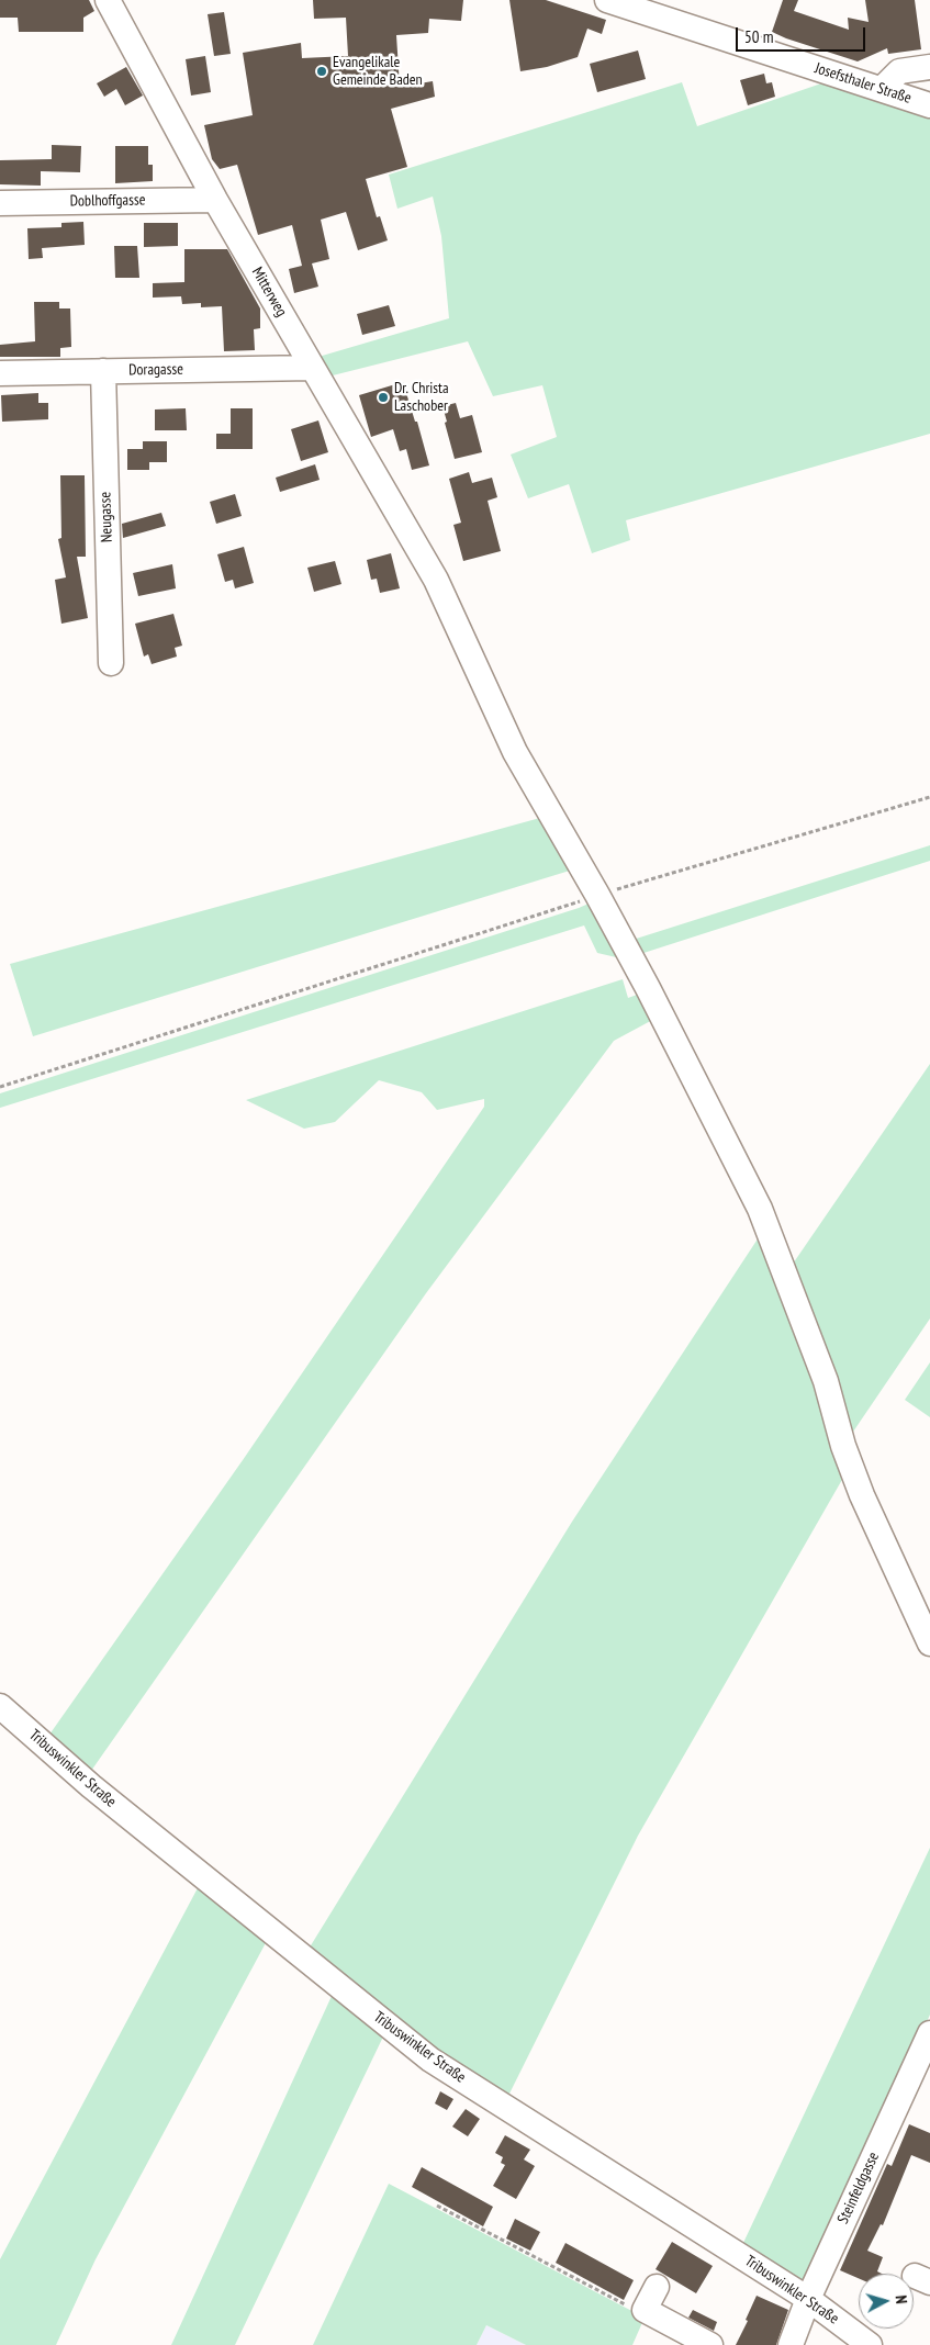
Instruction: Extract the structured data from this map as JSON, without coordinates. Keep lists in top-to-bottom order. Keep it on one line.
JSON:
{"streets":{"street":["Josefsthaler Straße","Doblhoffgasse","Mitterweg","Doragasse","Neugasse","Tribuswinkler Straße","Steinfeldgasse"]},"crossings":[["Doblhoffgasse","Mitterweg"],["Mitterweg","Doragasse"],["Doragasse","Neugasse"],["Tribuswinkler Straße","Steinfeldgasse"]],"places":["Evangelikale Gemeinde Baden","Dr. Christa Laschober"],"scale_bar":"50 m","north":"right"}
